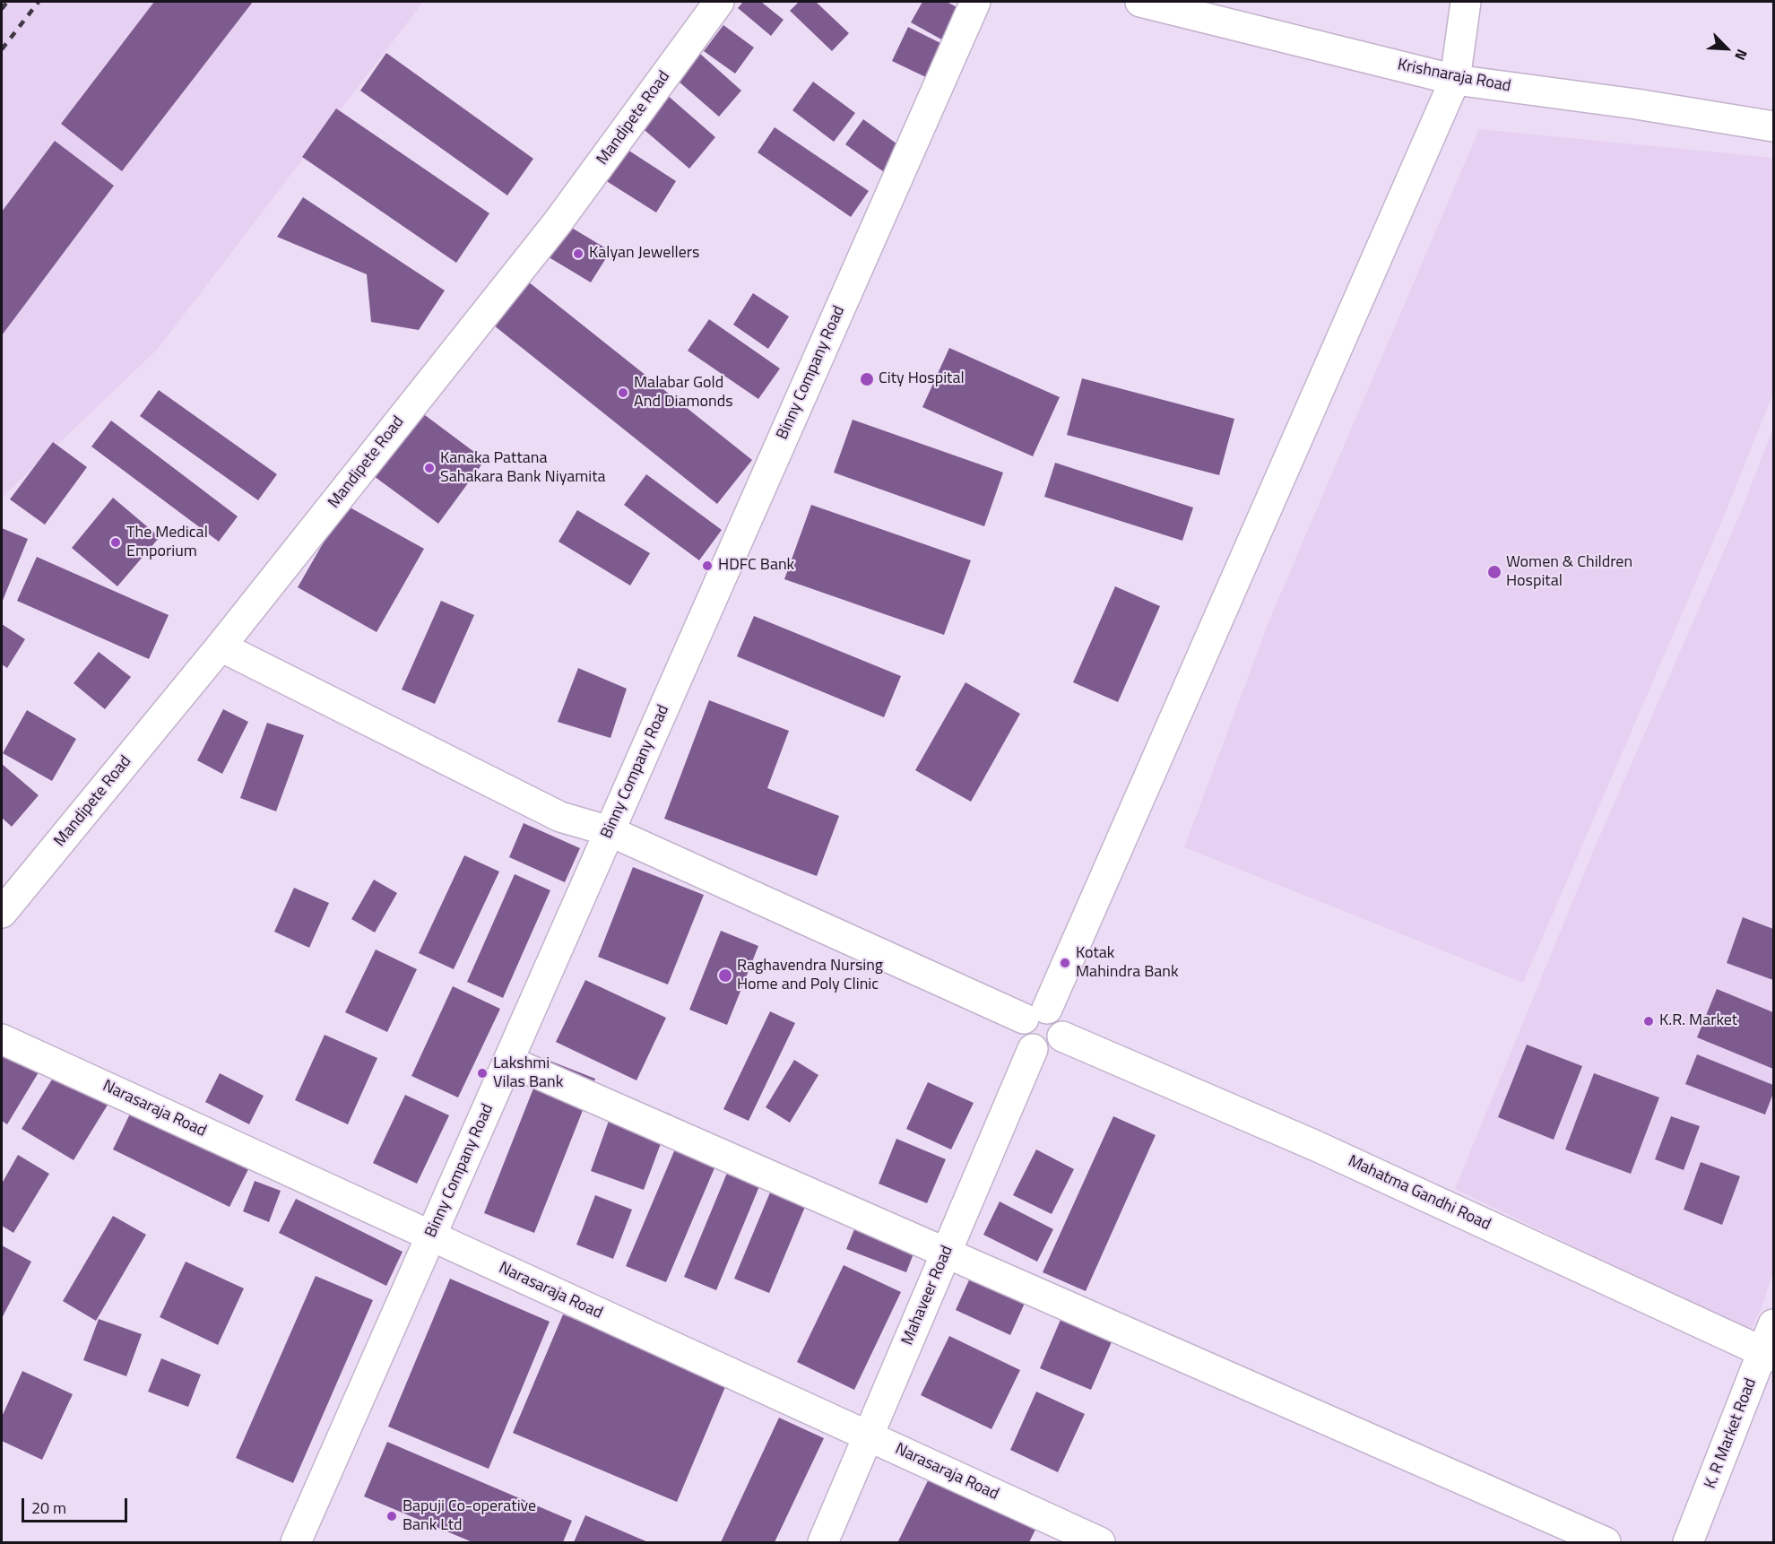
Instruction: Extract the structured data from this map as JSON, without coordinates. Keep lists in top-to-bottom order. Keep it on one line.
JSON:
{"streets":{"street":["Krishnaraja Road","Mandipete Road","Binny Company Road","Narasaraja Road","Mahatma Gandhi Road","Mahaveer Road","K. R Market Road"]},"crossings":[["Binny Company Road","Narasaraja Road"],["Narasaraja Road","Mahaveer Road"],["Mahatma Gandhi Road","K. R Market Road"]],"places":["Kalyan Jewellers","City Hospital","Malabar Gold And Diamonds","Kanaka Pattana Sahakara Bank Niyamita","The Medical Emporium","HDFC Bank","Women & Children Hospital","Kotak Mahindra Bank","Raghavendra Nursing Home and Poly Clinic","K.R. Market","Lakshmi Vilas Bank","Bapuji Co-operative Bank Ltd"],"scale_bar":"20 m","north":"bottom right"}
